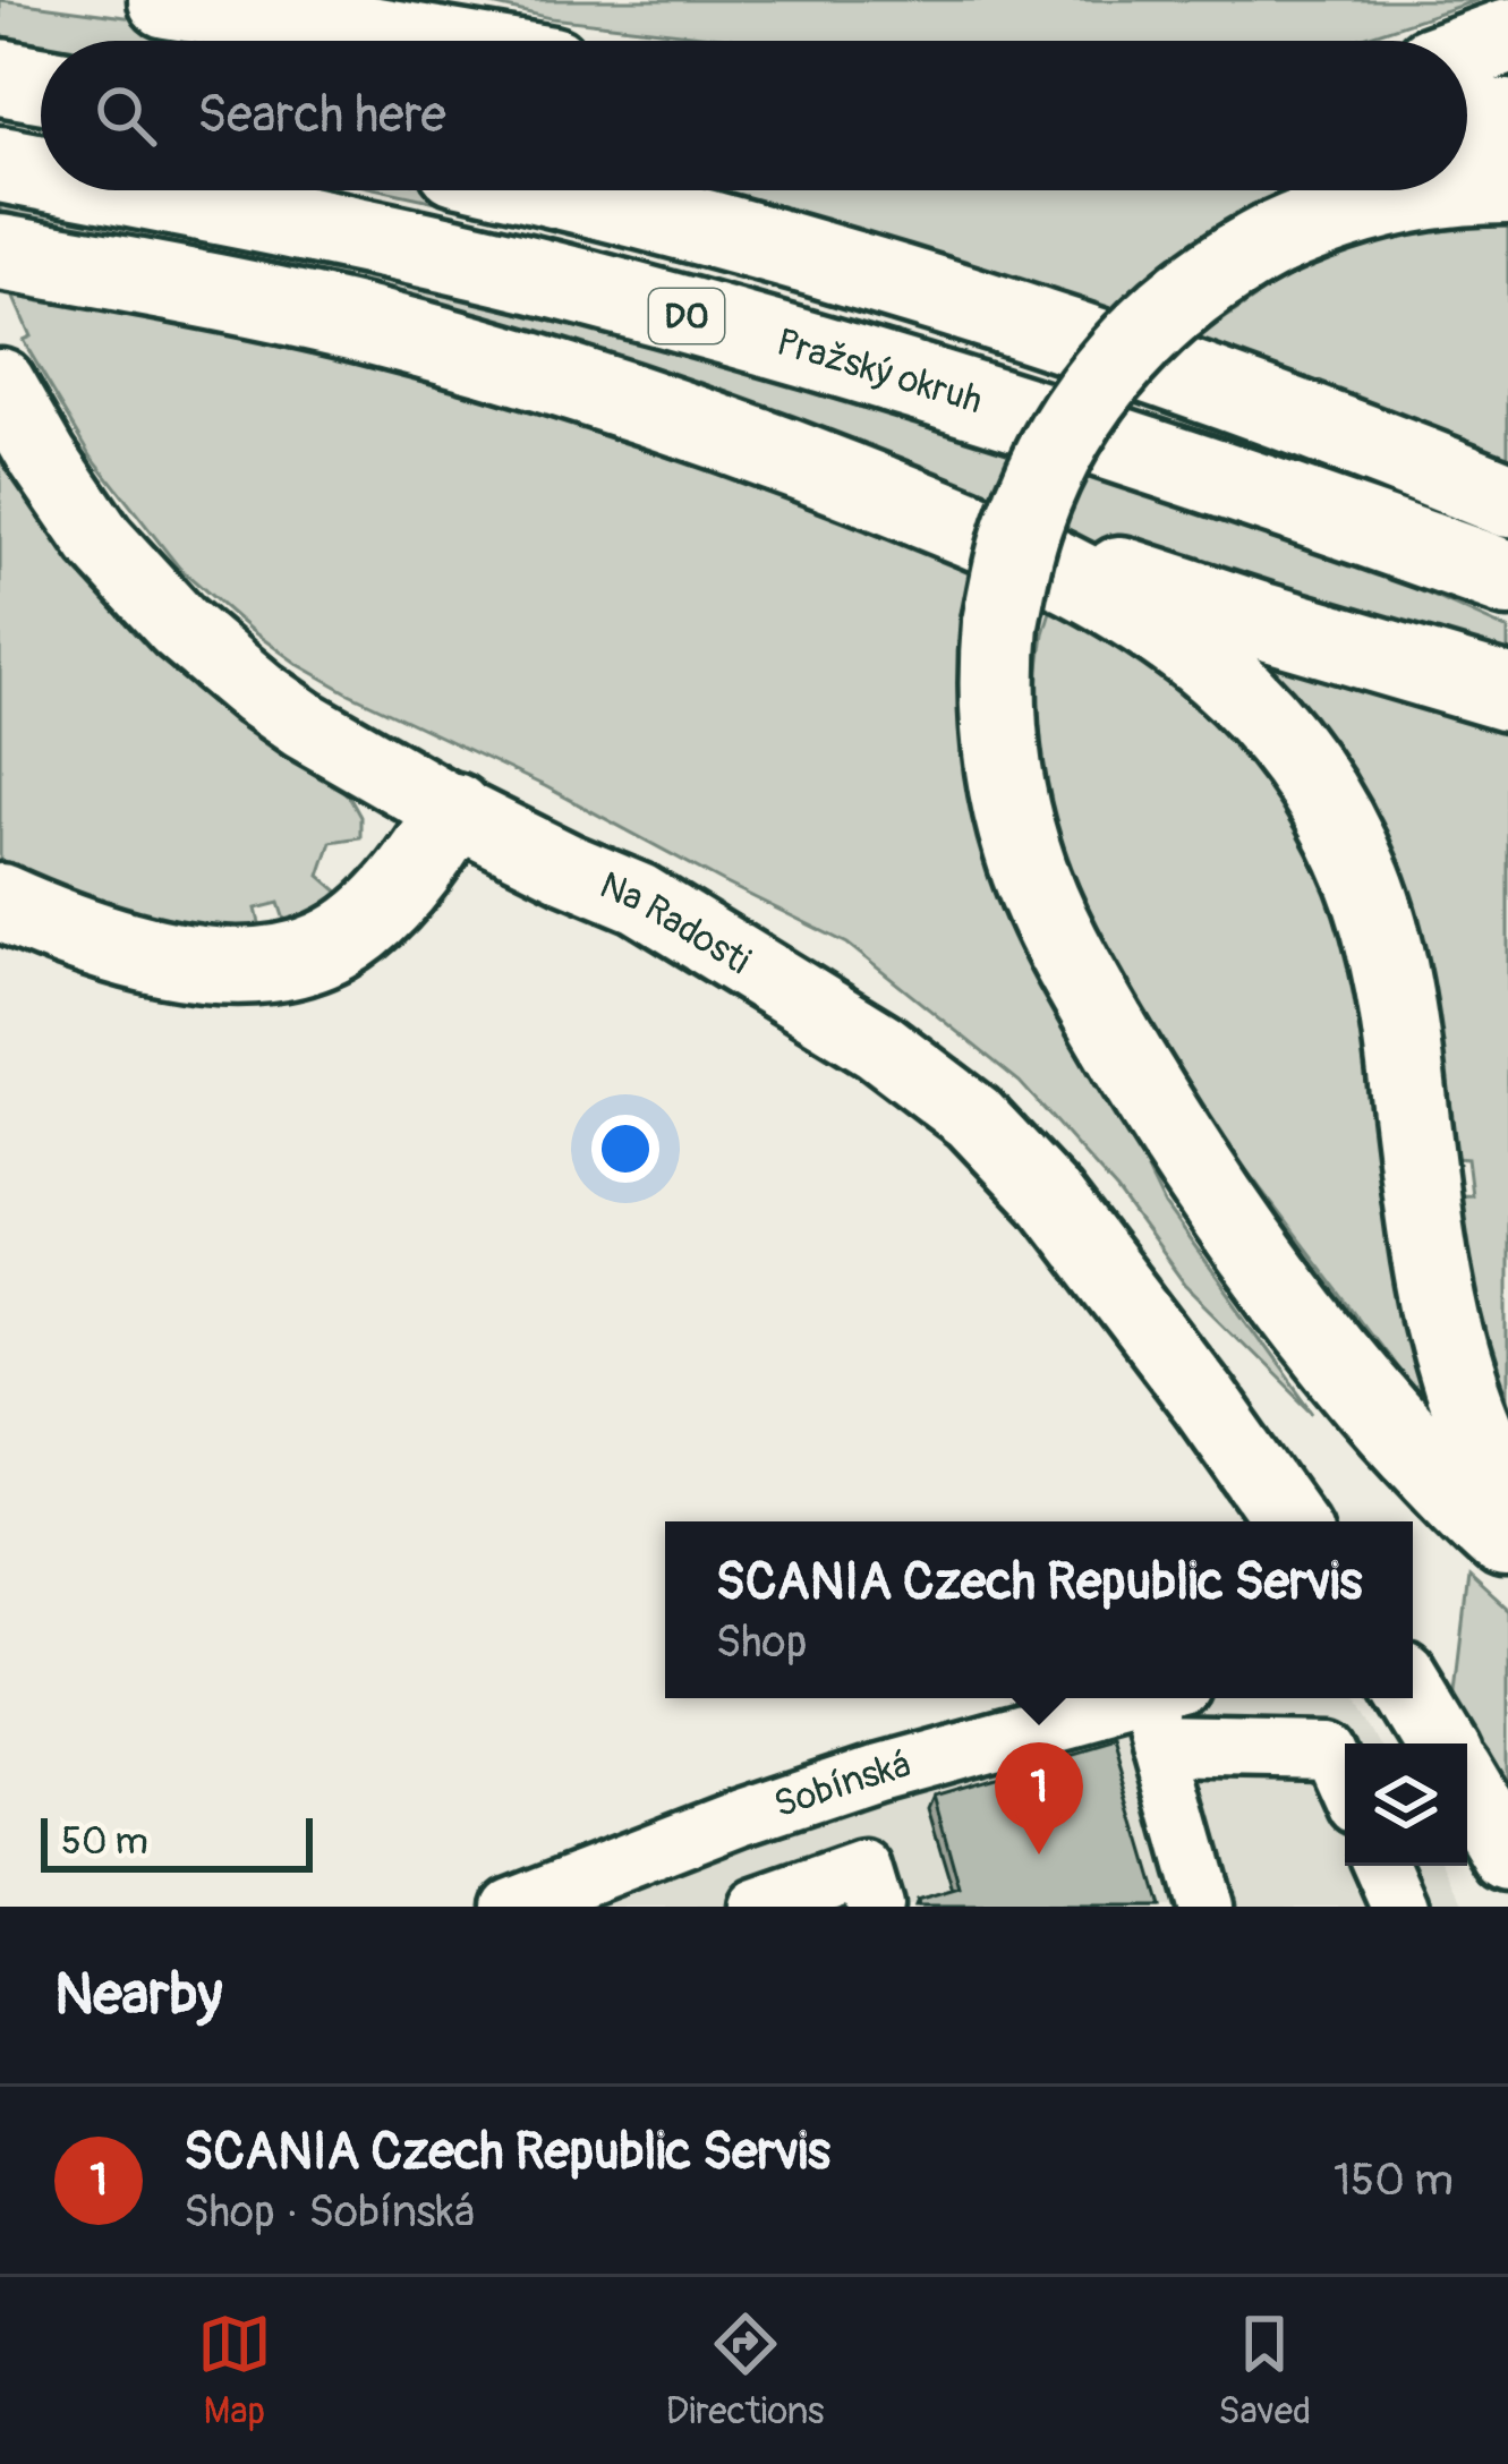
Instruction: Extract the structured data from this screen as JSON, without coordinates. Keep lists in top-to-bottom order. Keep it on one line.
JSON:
{"streets":{"highway":["D0","Pražský okruh"],"main road":["Na Radosti"],"street":["Sobínská"]},"scale_bar":"50 m","page":{"search":"Search here","popup":["SCANIA Czech Republic Servis","Shop"],"pins":"1","scale":"50 m","heading":"Nearby","list":[{"mark":"1","name":"SCANIA Czech Republic Servis","note":"Shop · Sobínská","value":"150 m"}],"nav":["Map","Directions","Saved"]}}
